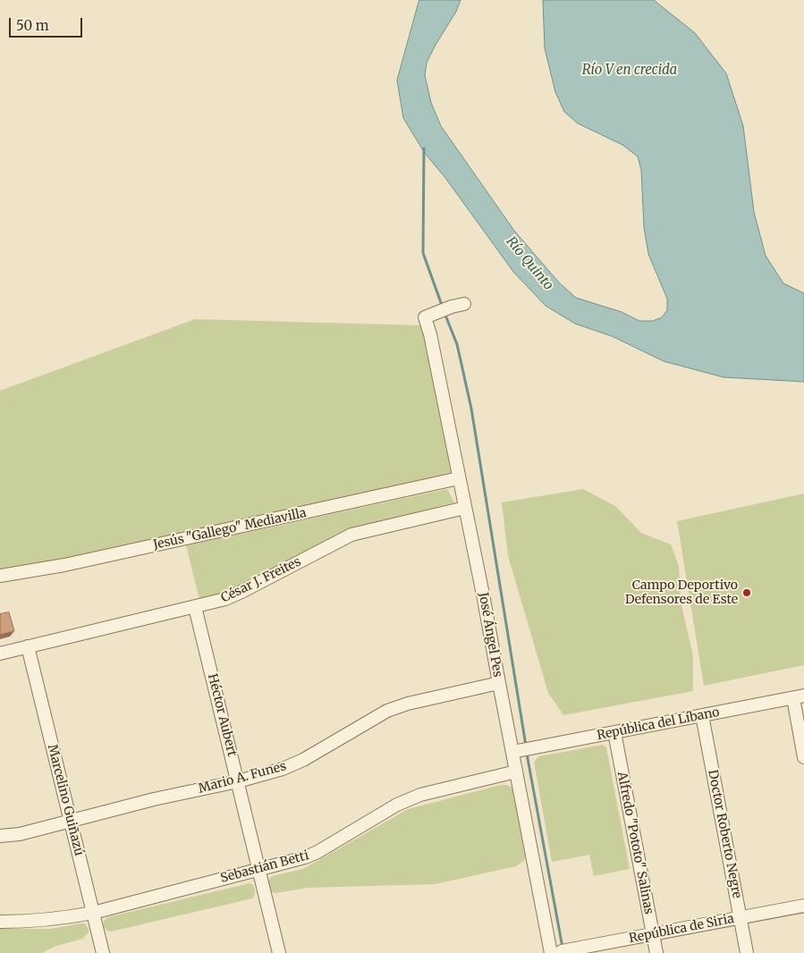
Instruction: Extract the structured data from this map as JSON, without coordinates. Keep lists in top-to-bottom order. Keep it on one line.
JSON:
{"streets":{"street":["Jesús \"Gallego\" Mediavilla","César J. Freites","José Ángel Pes","Héctor Aubert","República del Líbano","Mario A. Funes","Marcelino Guiñazú","Doctor Roberto Negre","Alfredo \"Pototo\" Salinas","Sebastián Betti","República de Siria"]},"crossings":[["Jesús \"Gallego\" Mediavilla","José Ángel Pes"],["César J. Freites","José Ángel Pes"],["César J. Freites","Héctor Aubert"],["César J. Freites","Marcelino Guiñazú"],["José Ángel Pes","República del Líbano"],["José Ángel Pes","Mario A. Funes"],["José Ángel Pes","Sebastián Betti"],["Héctor Aubert","Mario A. Funes"],["Héctor Aubert","Sebastián Betti"],["República del Líbano","Doctor Roberto Negre"],["República del Líbano","Alfredo \"Pototo\" Salinas"],["Mario A. Funes","Marcelino Guiñazú"],["Marcelino Guiñazú","Sebastián Betti"],["Doctor Roberto Negre","República de Siria"],["Alfredo \"Pototo\" Salinas","República de Siria"]],"water":["Río V en crecida","Río Quinto"],"places":["Campo Deportivo Defensores de Este"],"scale_bar":"50 m"}
